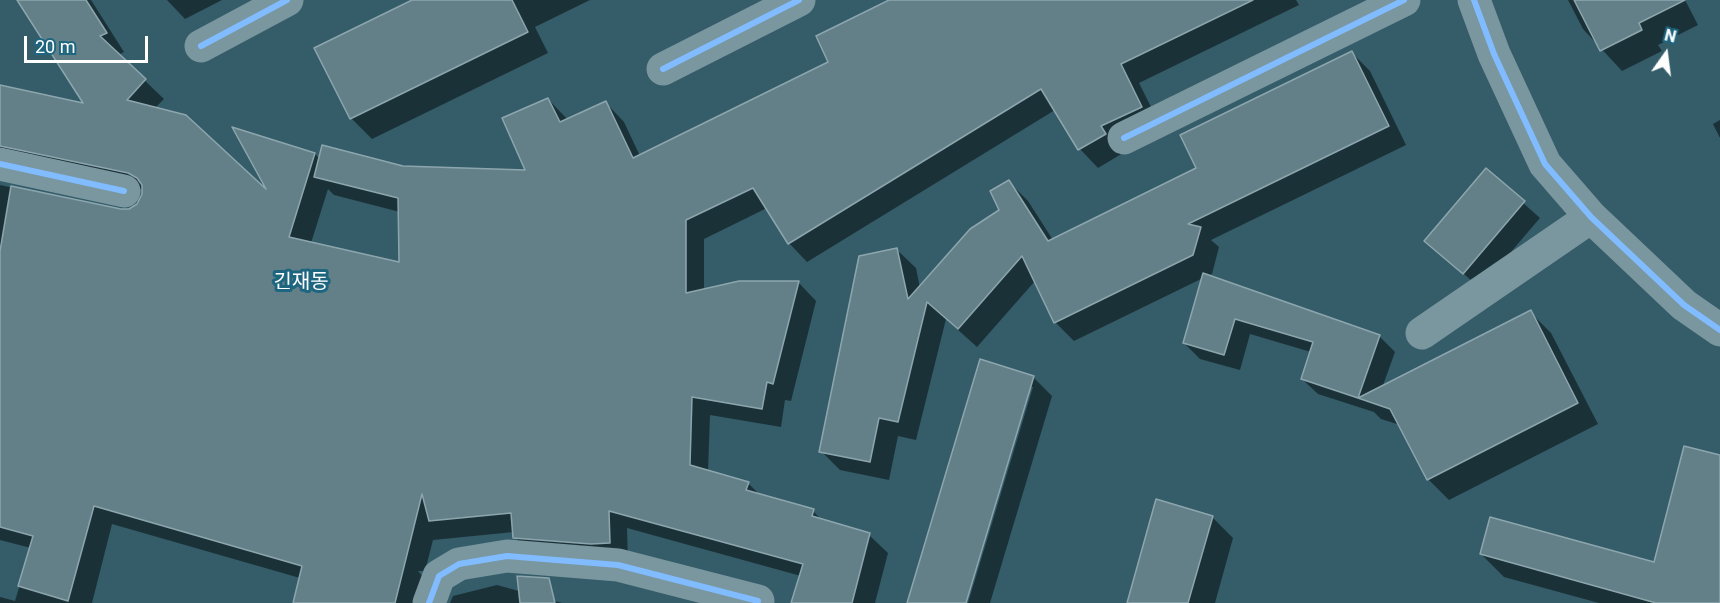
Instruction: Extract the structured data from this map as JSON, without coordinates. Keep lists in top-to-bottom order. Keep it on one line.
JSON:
{"districts":["긴재동"],"scale_bar":"20 m","north":"top"}
